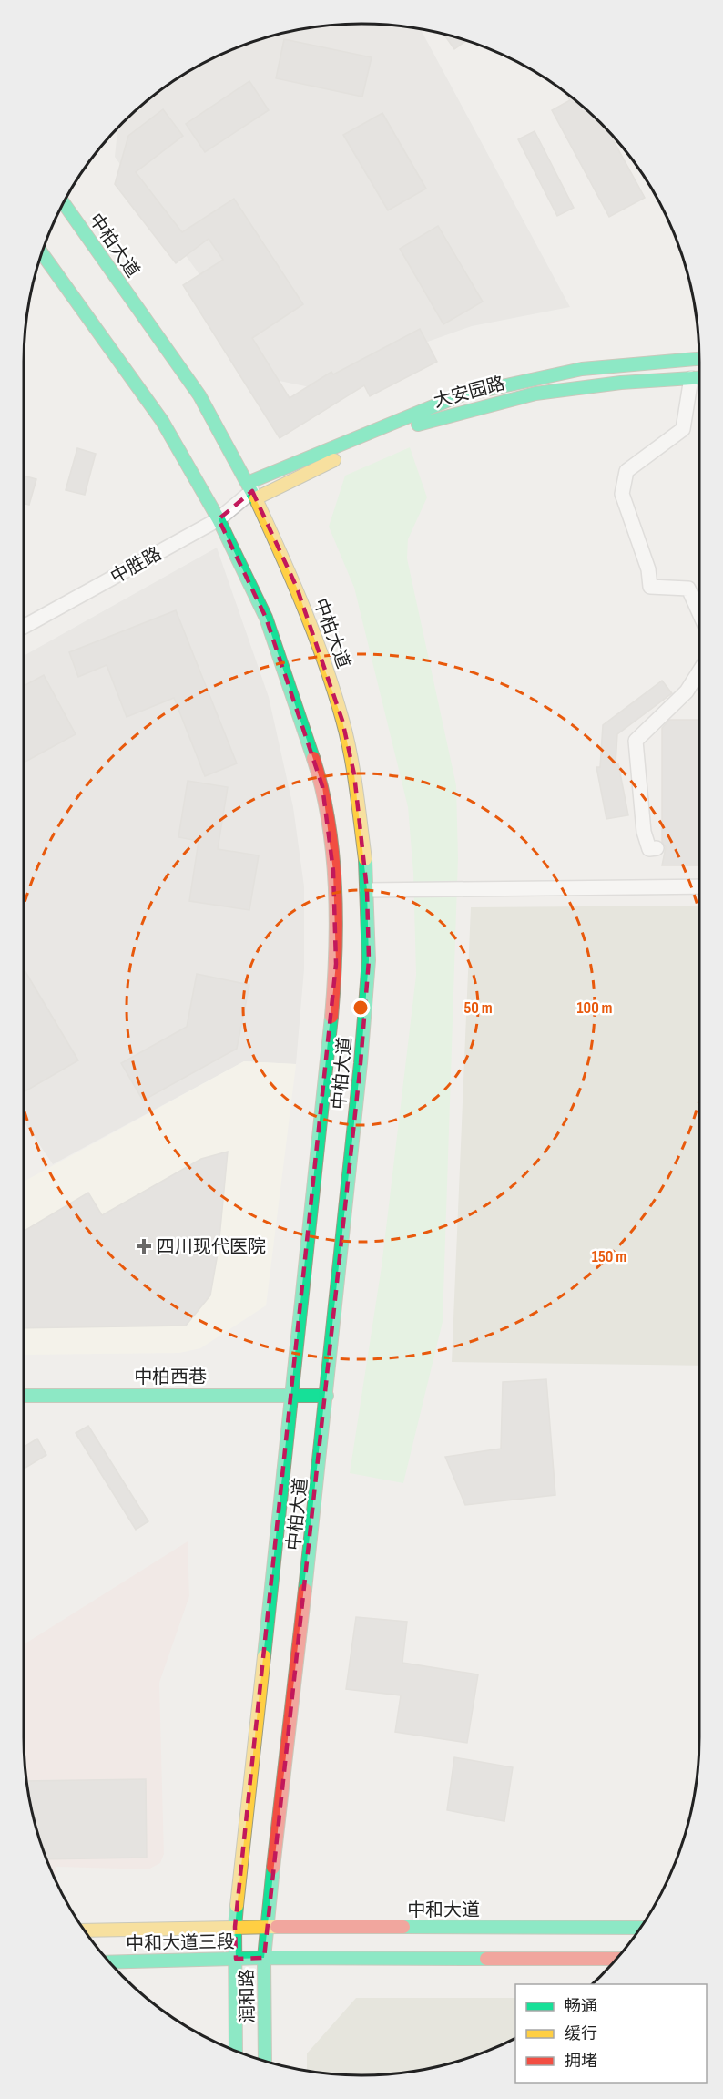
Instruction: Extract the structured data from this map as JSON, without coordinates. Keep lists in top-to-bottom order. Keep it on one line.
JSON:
{"streets":{"main road":["中柏大道","大安园路","中柏西巷","中和大道","中和大道三段","润和路"],"street":["中胜路"]},"crossings":[["中柏大道","大安园路"],["中柏大道","中胜路"],["中柏大道","中柏西巷"],["中柏大道","中和大道"],["中柏大道","中和大道三段"],["中柏大道","润和路"],["大安园路","中胜路"],["中和大道","中和大道三段"],["中和大道三段","润和路"]],"places":{"health":["四川现代医院"]},"legend":["畅通","缓行","拥堵"],"rings":["50 m","100 m","150 m"]}
